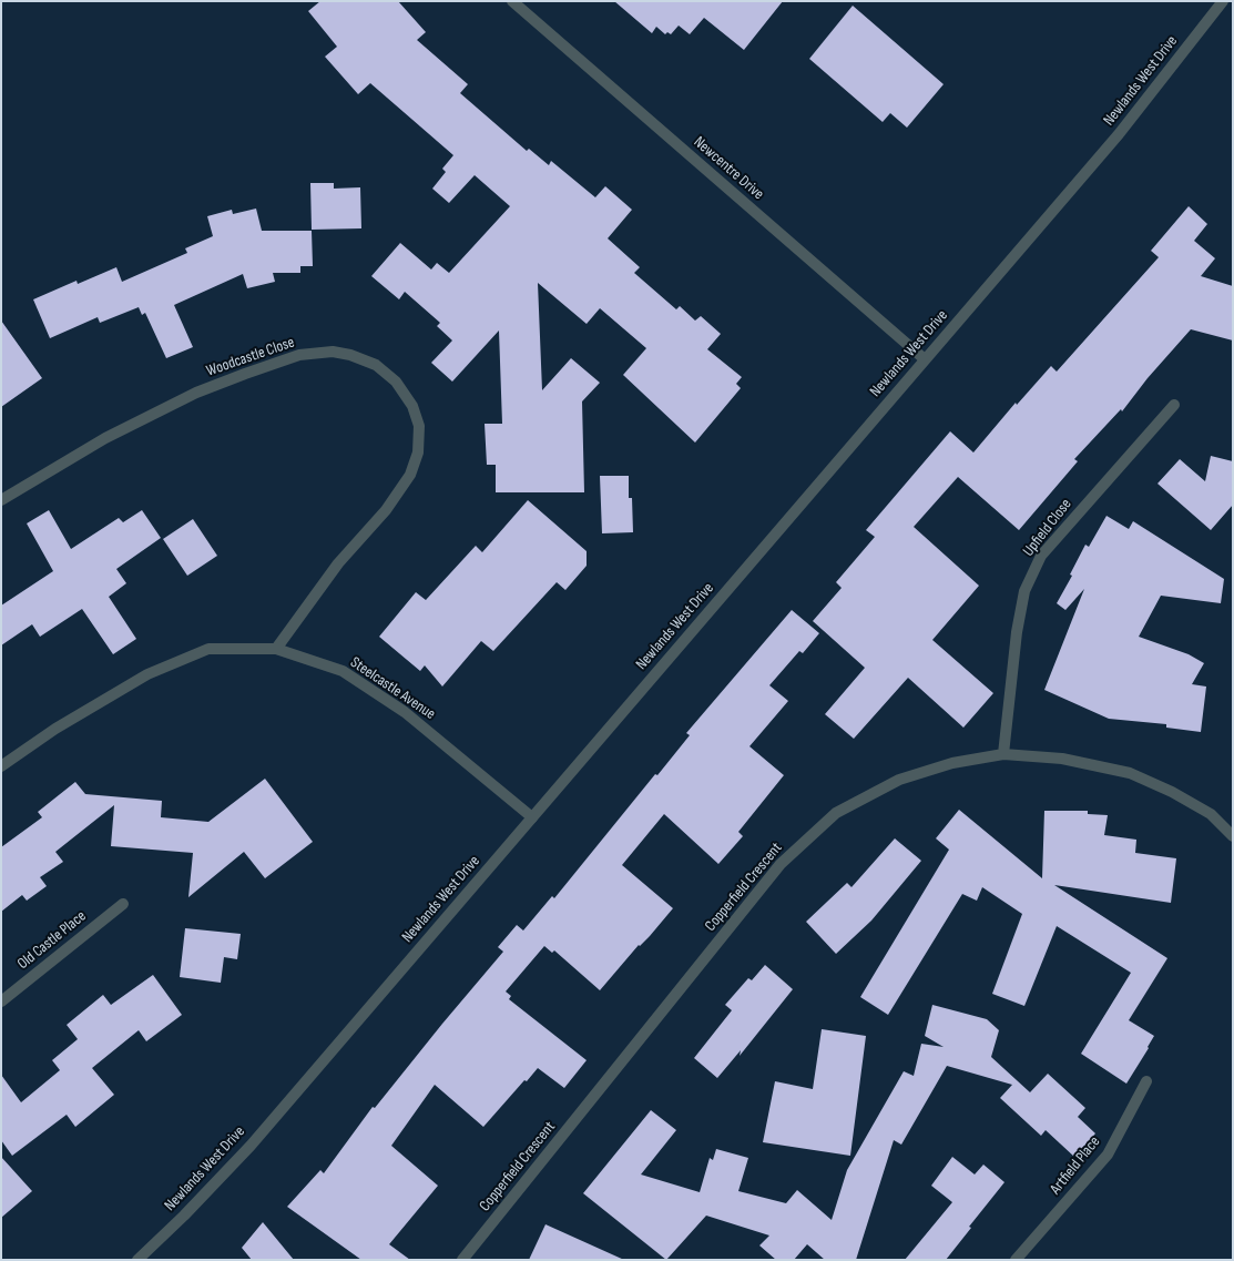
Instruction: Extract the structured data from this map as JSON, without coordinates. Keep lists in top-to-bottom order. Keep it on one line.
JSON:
{"streets":{"street":["Newlands West Drive","Newcentre Drive","Woodcastle Close","Upfield Close","Steelcastle Avenue","Copperfield Crescent","Old Castle Place","Artfield Place"]},"crossings":[["Newlands West Drive","Newcentre Drive"],["Newlands West Drive","Steelcastle Avenue"],["Woodcastle Close","Steelcastle Avenue"],["Upfield Close","Copperfield Crescent"]]}
